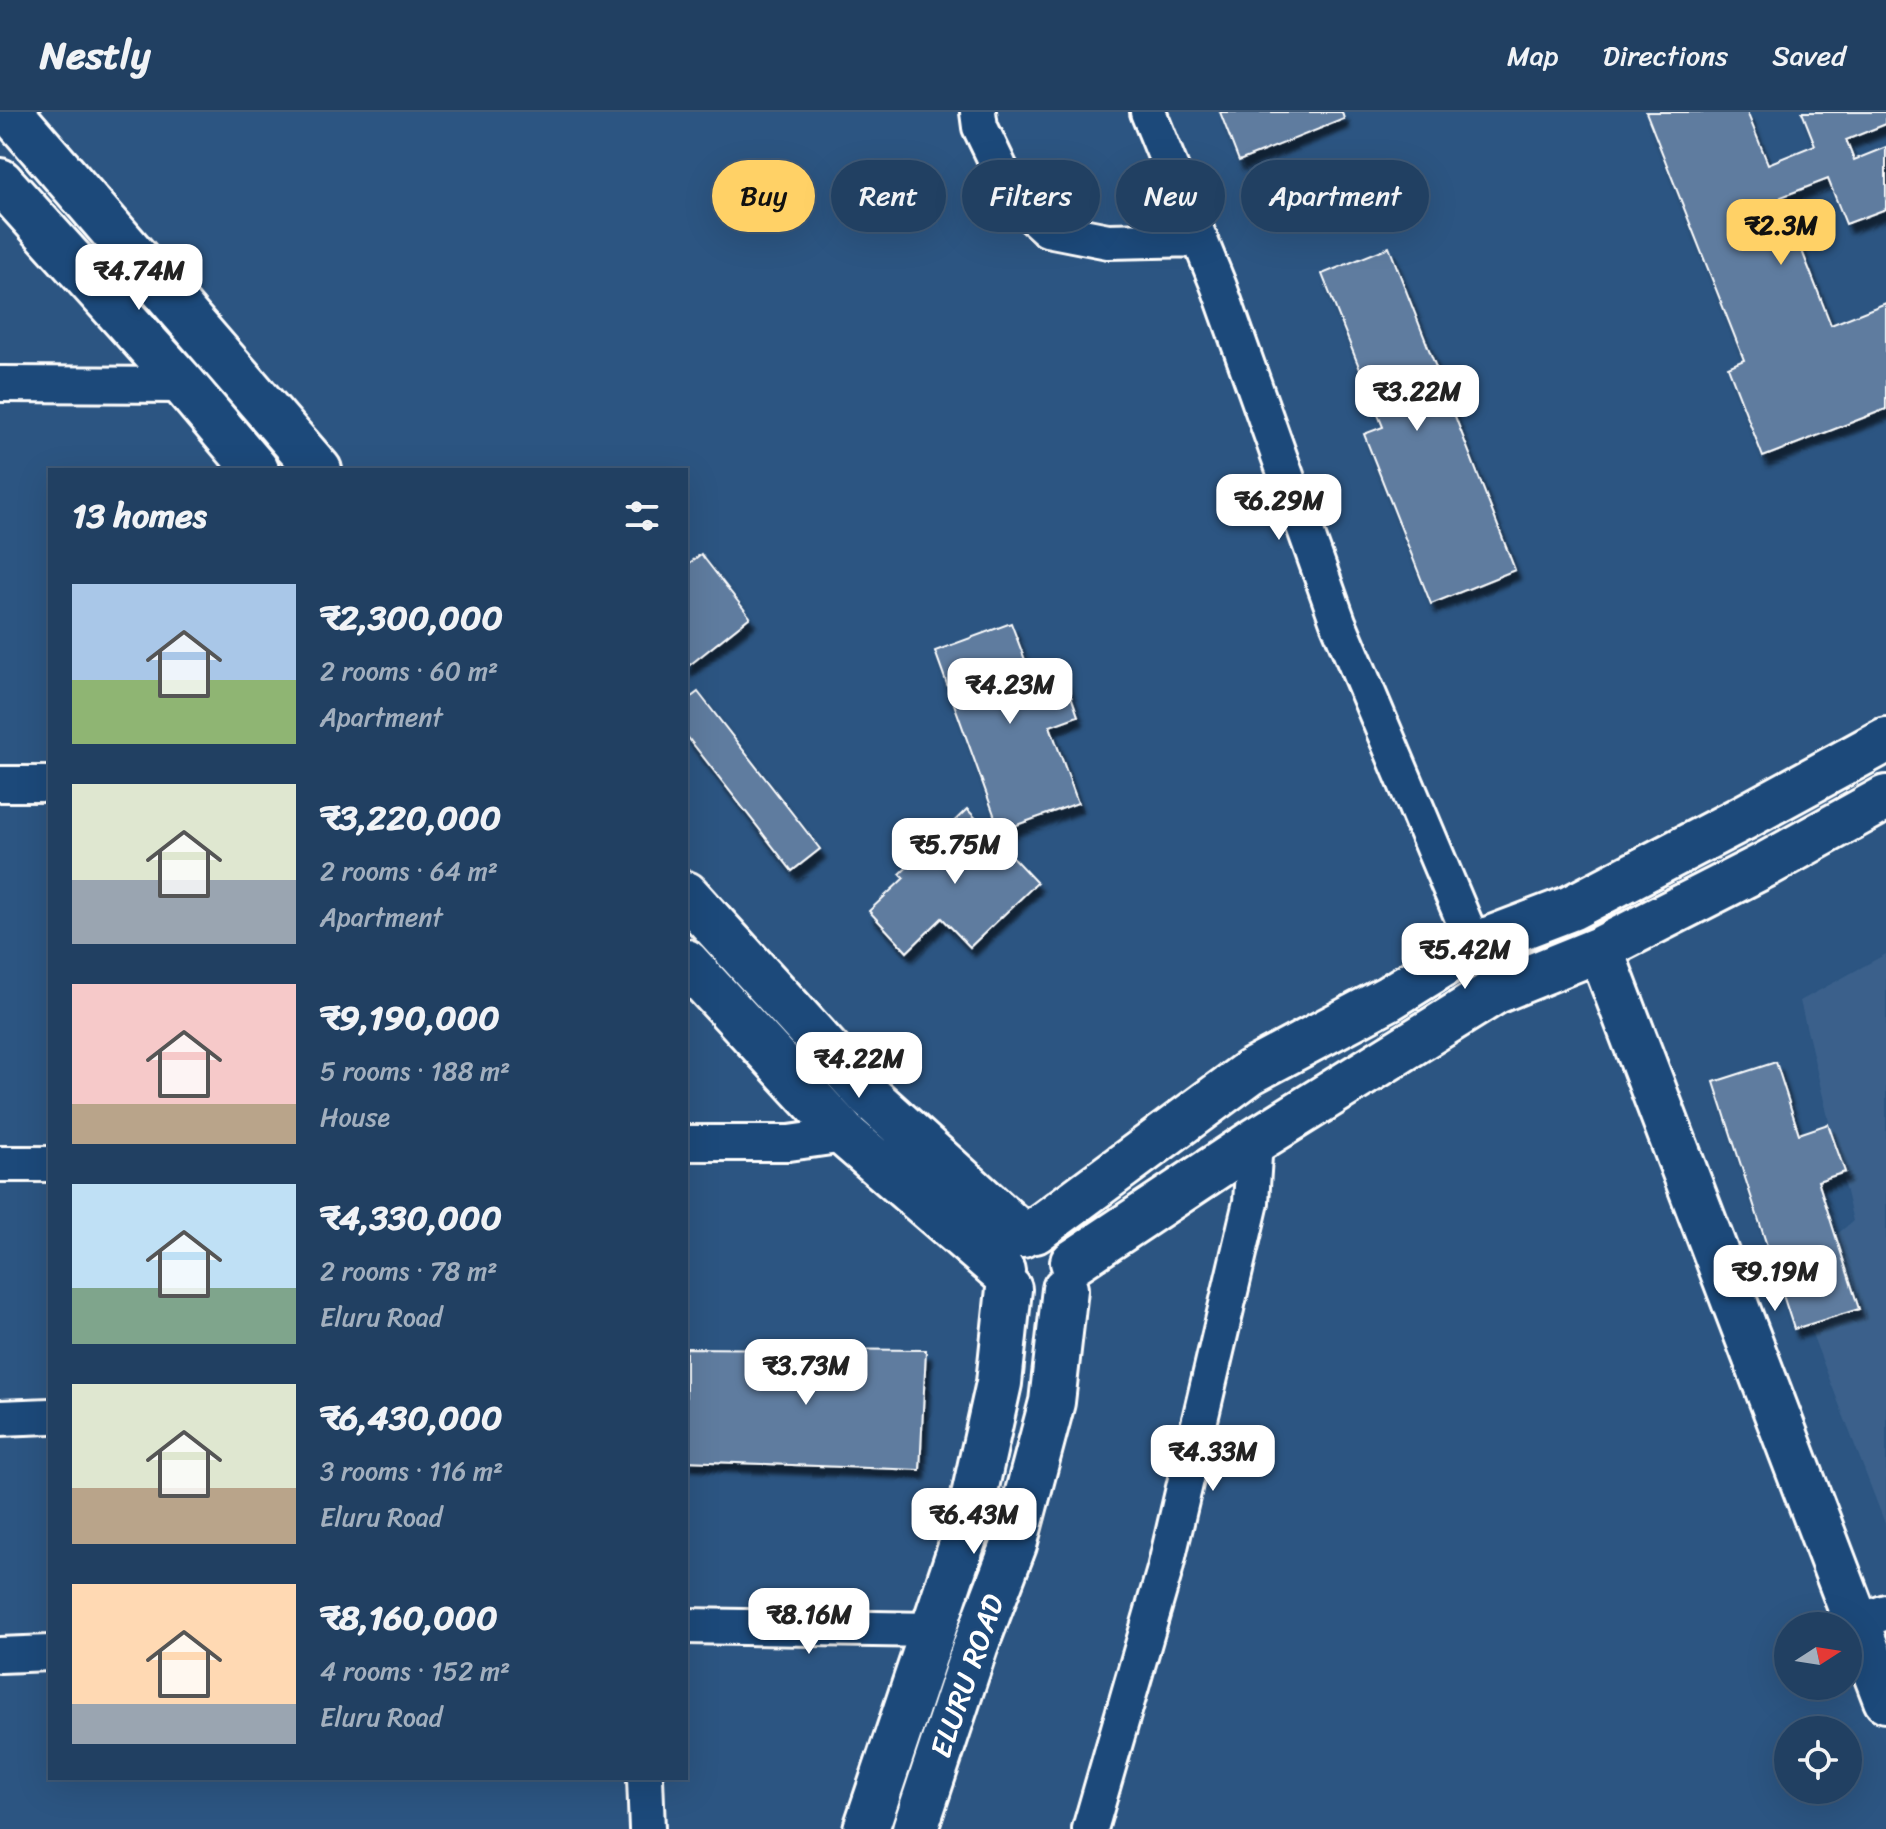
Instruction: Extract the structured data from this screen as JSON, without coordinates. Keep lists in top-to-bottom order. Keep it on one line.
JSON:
{"streets":{"main road":["ELURU ROAD"]},"north":"right","page":{"header":"Nestly","nav":["Map","Directions","Saved"],"chip":["Buy","Rent","Filters","New","Apartment"],"price":["₹2.3M","₹4.74M","₹3.22M","₹6.29M","₹4.23M","₹5.75M","₹5.42M","₹4.22M","₹9.19M","₹3.73M","₹4.33M","₹6.43M","₹8.16M"],"heading":"13 homes","list":[{"name":"₹2,300,000","note":"2 rooms · 60 m² · Apartment"},{"name":"₹3,220,000","note":"2 rooms · 64 m² · Apartment"},{"name":"₹9,190,000","note":"5 rooms · 188 m² · House"},{"name":"₹4,330,000","note":"2 rooms · 78 m² · Eluru Road"},{"name":"₹6,430,000","note":"3 rooms · 116 m² · Eluru Road"},{"name":"₹8,160,000","note":"4 rooms · 152 m² · Eluru Road"}]}}
